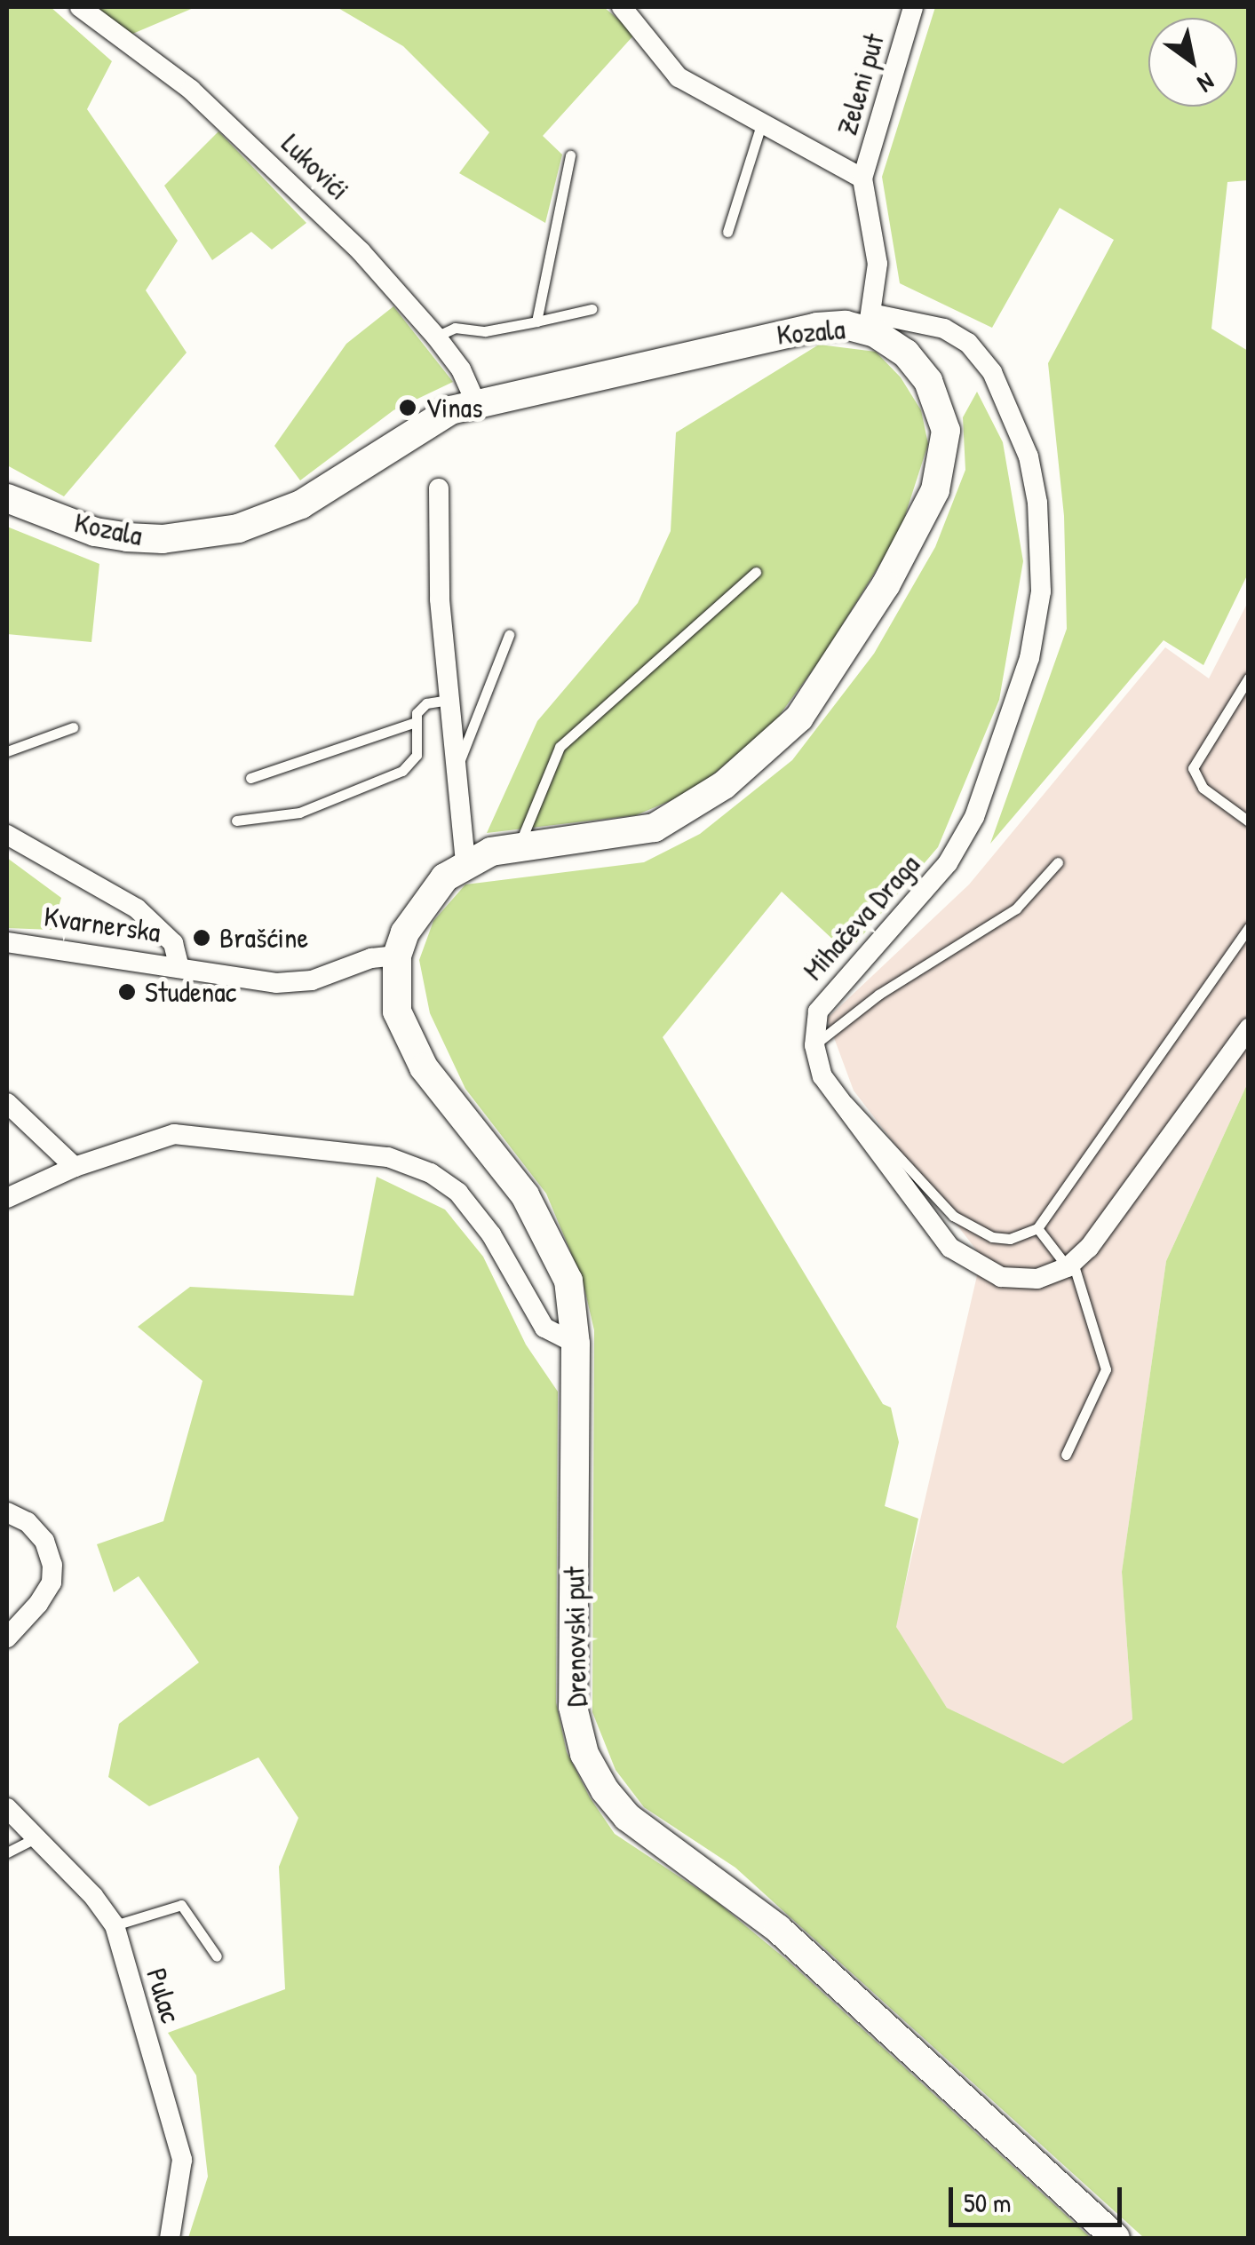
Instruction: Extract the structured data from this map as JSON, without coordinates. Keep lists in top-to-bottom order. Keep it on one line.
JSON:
{"streets":{"main road":["Kozala","Drenovski put"],"street":["Zeleni put","Lukovići","Mihačeva Draga","Kvarnerska","Pulac"]},"crossings":[["Lukovići","Kozala"],["Kozala","Mihačeva Draga"],["Kozala","Kvarnerska"],["Kozala","Drenovski put"],["Kvarnerska","Drenovski put"]],"places":["Vinas","Brašćine","Studenac"],"scale_bar":"50 m","north":"bottom right"}
